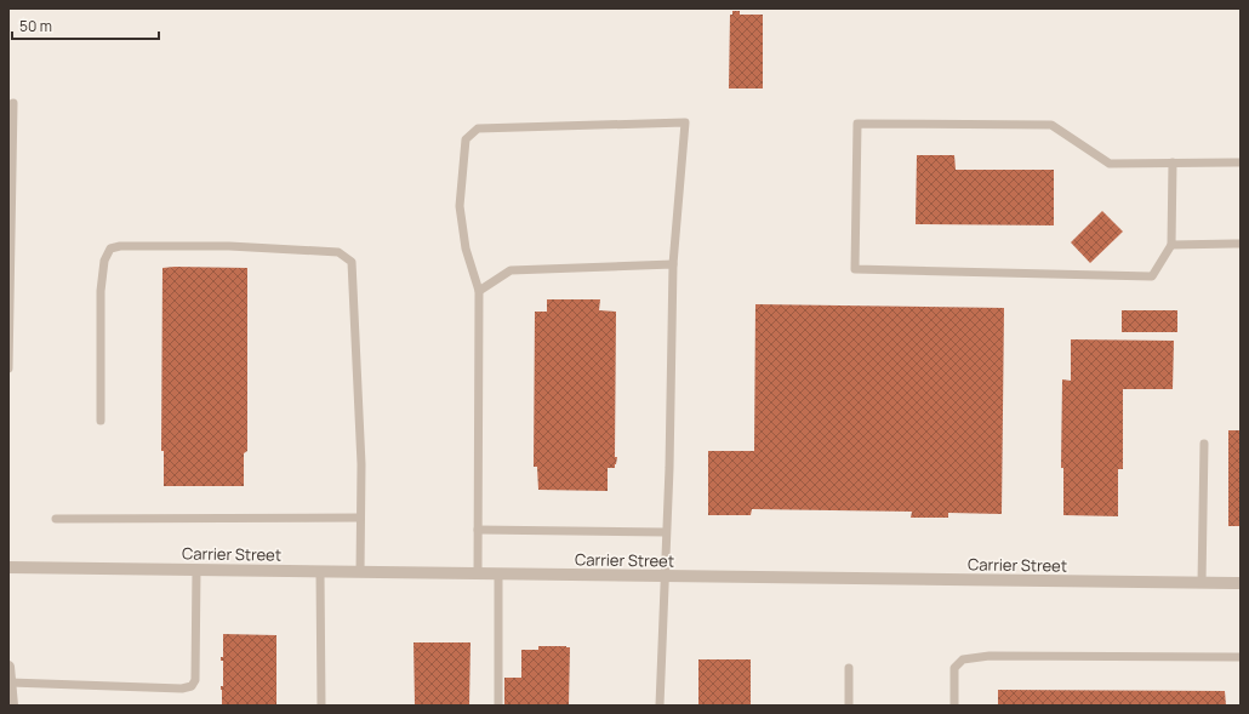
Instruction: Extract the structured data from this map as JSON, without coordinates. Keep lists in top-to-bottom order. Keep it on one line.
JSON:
{"streets":{"street":["Carrier Street"]},"scale_bar":"50 m"}
